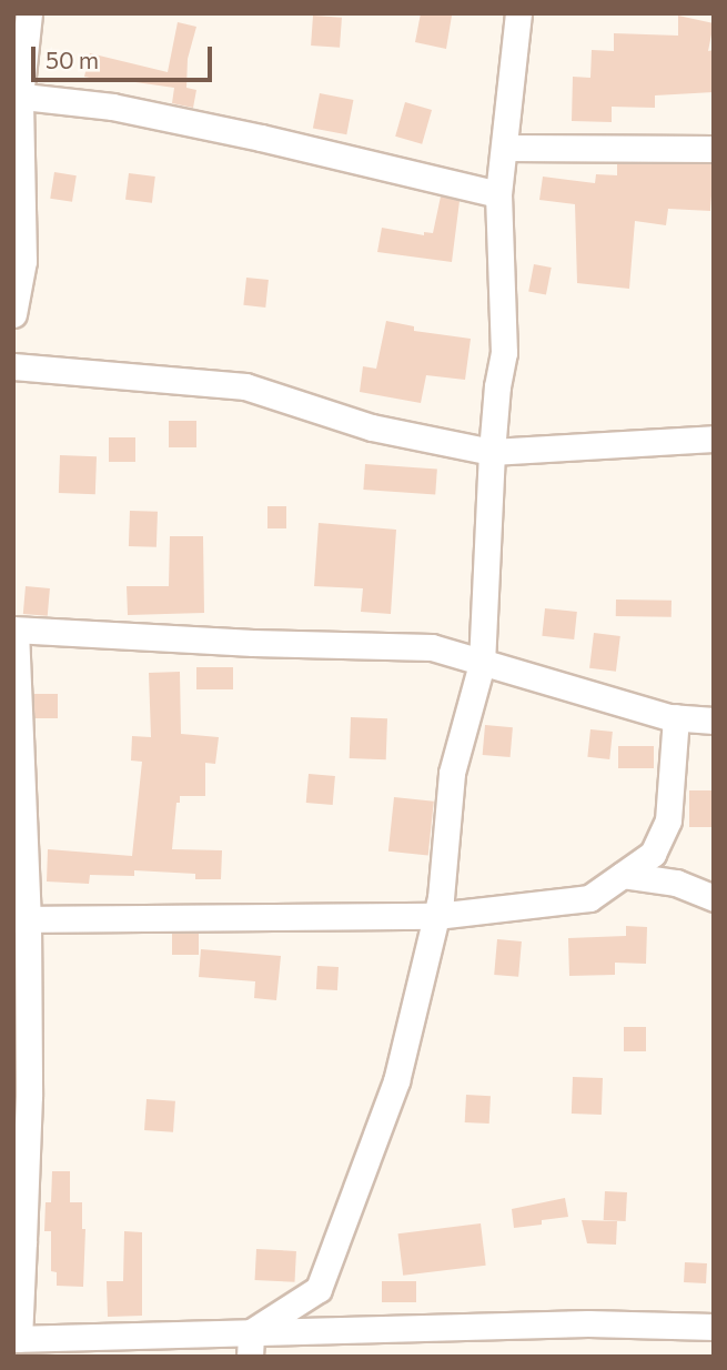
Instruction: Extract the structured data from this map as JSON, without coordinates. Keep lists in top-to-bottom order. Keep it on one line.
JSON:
{"scale_bar":"50 m"}
